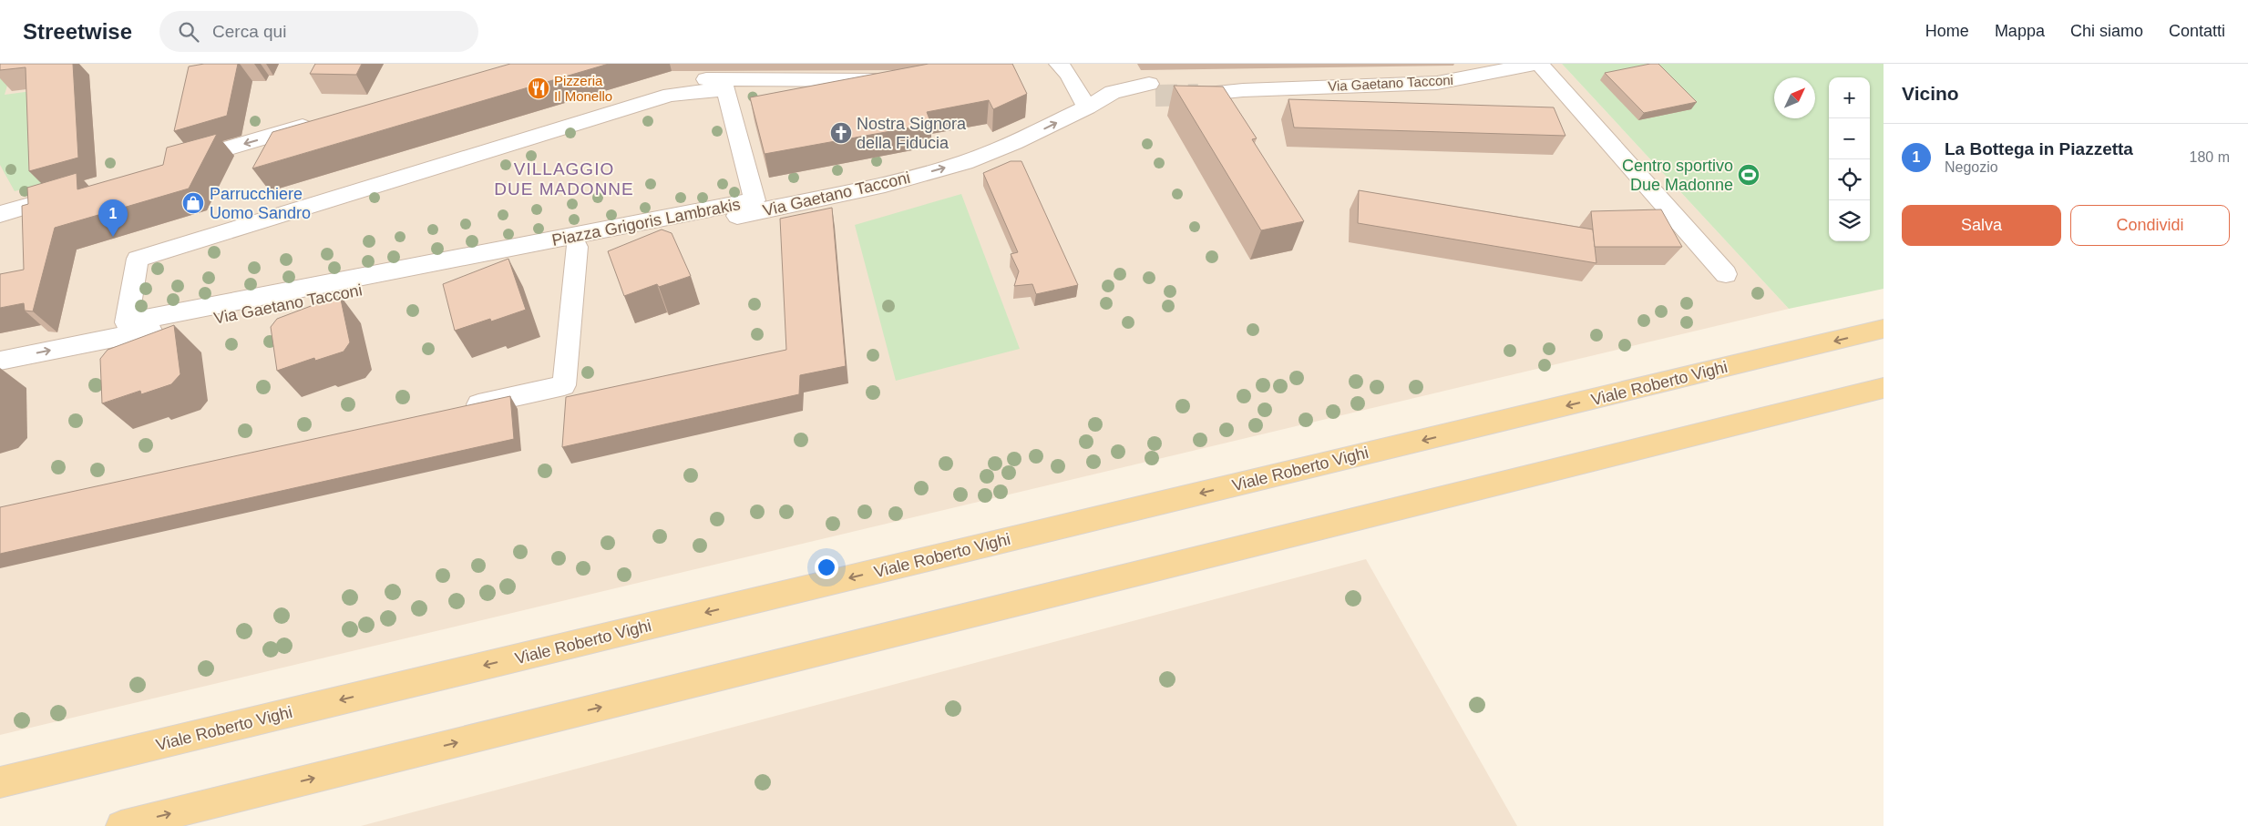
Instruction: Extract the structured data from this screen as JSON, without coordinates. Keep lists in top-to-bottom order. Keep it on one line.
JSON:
{"streets":{"main road":["Viale Roberto Vighi"],"street":["Via Gaetano Tacconi","Piazza Grigoris Lambrakis"]},"districts":["VILLAGGIO DUE MADONNE"],"places":{"restaurant":["Pizzeria Il Monello"],"church":["Nostra Signora della Fiducia"],"sports":["Centro sportivo Due Madonne"],"shop":["Parrucchiere Uomo Sandro"]},"north":"top right","page":{"header":"Streetwise","search":"Cerca qui","nav":["Home","Mappa","Chi siamo","Contatti"],"heading":"Vicino","map_buttons":["+","−"],"list":[{"mark":"1","name":"La Bottega in Piazzetta","note":"Negozio","value":"180 m"}],"buttons":["Salva","Condividi"],"pins":"1"}}
